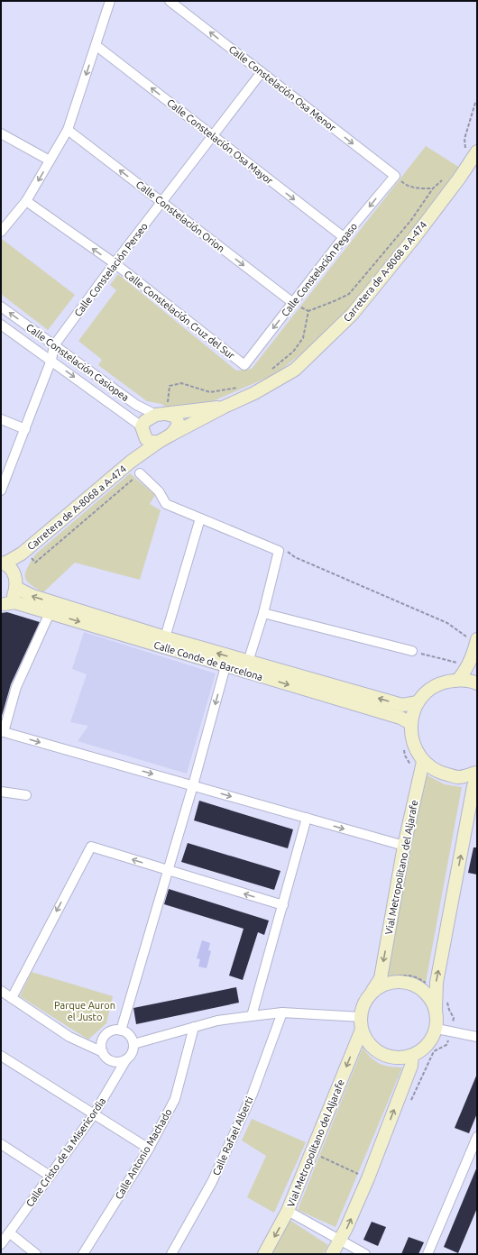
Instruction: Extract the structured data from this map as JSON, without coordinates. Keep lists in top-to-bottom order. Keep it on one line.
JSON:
{"streets":{"main road":["Carretera de A-8068 a A-474","Calle Conde de Barcelona","Vial Metropolitano del Aljarafe"],"street":["Calle Constelación Osa Menor","Calle Constelación Osa Mayor","Calle Constelación Orion","Calle Constelación Perseo","Calle Constelación Pegaso","Calle Constelación Cruz del Sur","Calle Constelación Casiopea","Calle Rafael Alberti","Calle Cristo de la Misericordia","Calle Antonio Machado"]},"crossings":[["Calle Constelación Osa Menor","Calle Constelación Perseo"],["Calle Constelación Osa Menor","Calle Constelación Pegaso"],["Calle Constelación Osa Mayor","Calle Constelación Perseo"],["Calle Constelación Osa Mayor","Calle Constelación Pegaso"],["Calle Constelación Orion","Calle Constelación Perseo"],["Calle Constelación Orion","Calle Constelación Pegaso"],["Calle Constelación Perseo","Calle Constelación Cruz del Sur"],["Calle Constelación Perseo","Calle Constelación Casiopea"],["Calle Constelación Pegaso","Calle Constelación Cruz del Sur"],["Carretera de A-8068 a A-474","Calle Constelación Casiopea"]],"one_way":["Calle Constelación Pegaso","Calle Constelación Cruz del Sur"],"parks":["Parque Auron el Justo"]}
